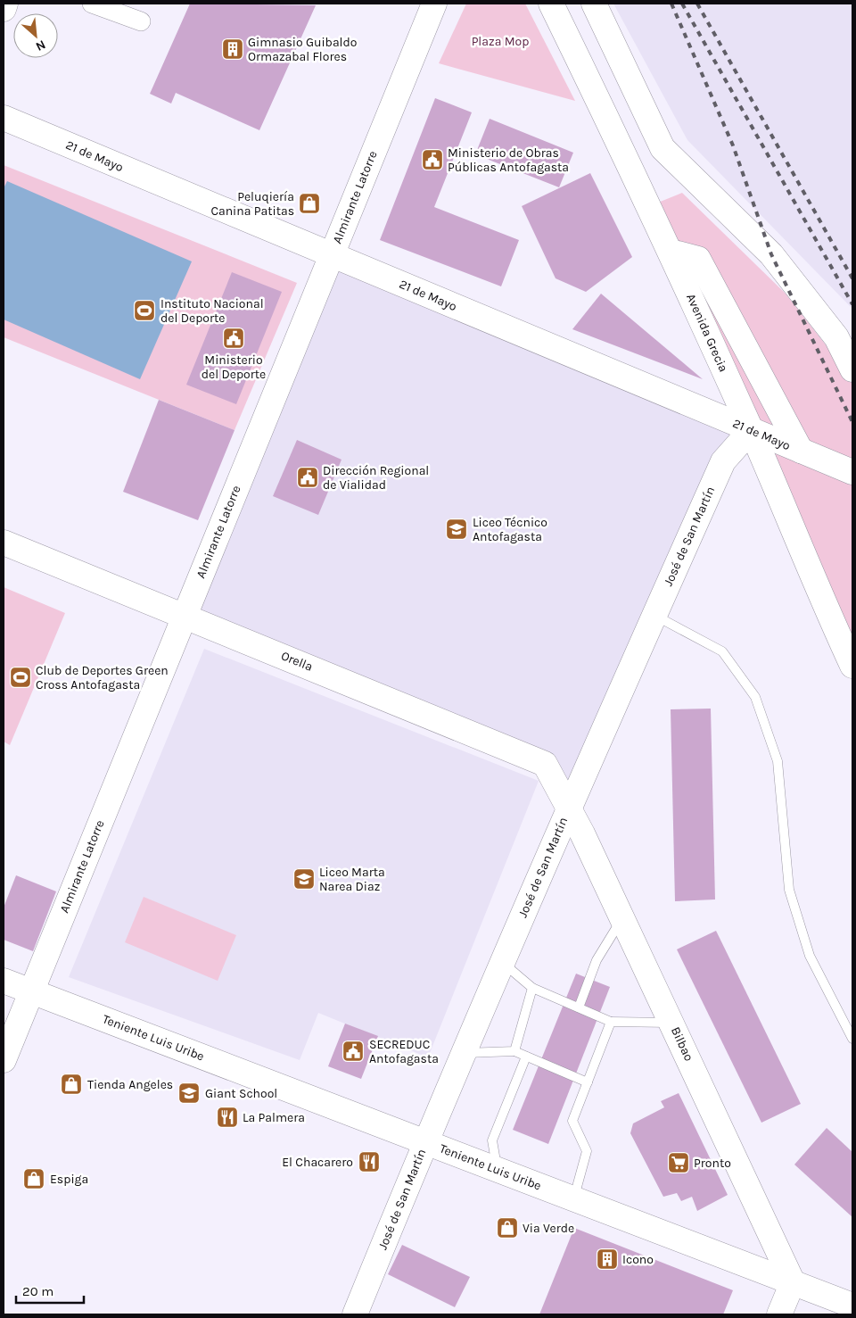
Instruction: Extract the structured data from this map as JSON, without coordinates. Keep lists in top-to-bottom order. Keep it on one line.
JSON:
{"streets":{"main road":["21 de Mayo","Almirante Latorre","Avenida Grecia","José de San Martín","Orella","Teniente Luis Uribe","Bilbao"]},"crossings":[["21 de Mayo","Almirante Latorre"],["21 de Mayo","Avenida Grecia"],["21 de Mayo","José de San Martín"],["Almirante Latorre","Orella"],["Almirante Latorre","Teniente Luis Uribe"],["Avenida Grecia","José de San Martín"],["José de San Martín","Orella"],["José de San Martín","Teniente Luis Uribe"],["José de San Martín","Bilbao"],["Orella","Bilbao"],["Teniente Luis Uribe","Bilbao"]],"parks":["Plaza Mop"],"places":{"building":["Gimnasio Guibaldo Ormazabal Flores","Icono"],"public building":["Ministerio de Obras Públicas Antofagasta","Ministerio del Deporte","Dirección Regional de Vialidad","SECREDUC Antofagasta"],"shop":["Peluqiería Canina Patitas","Tienda Angeles","Espiga","Via Verde"],"sports":["Instituto Nacional del Deporte","Club de Deportes Green Cross Antofagasta"],"school or university":["Liceo Técnico Antofagasta","Liceo Marta Narea Diaz","Giant School"],"restaurant":["La Palmera","El Chacarero"],"supermarket":["Pronto"]},"scale_bar":"20 m","north":"bottom right"}
